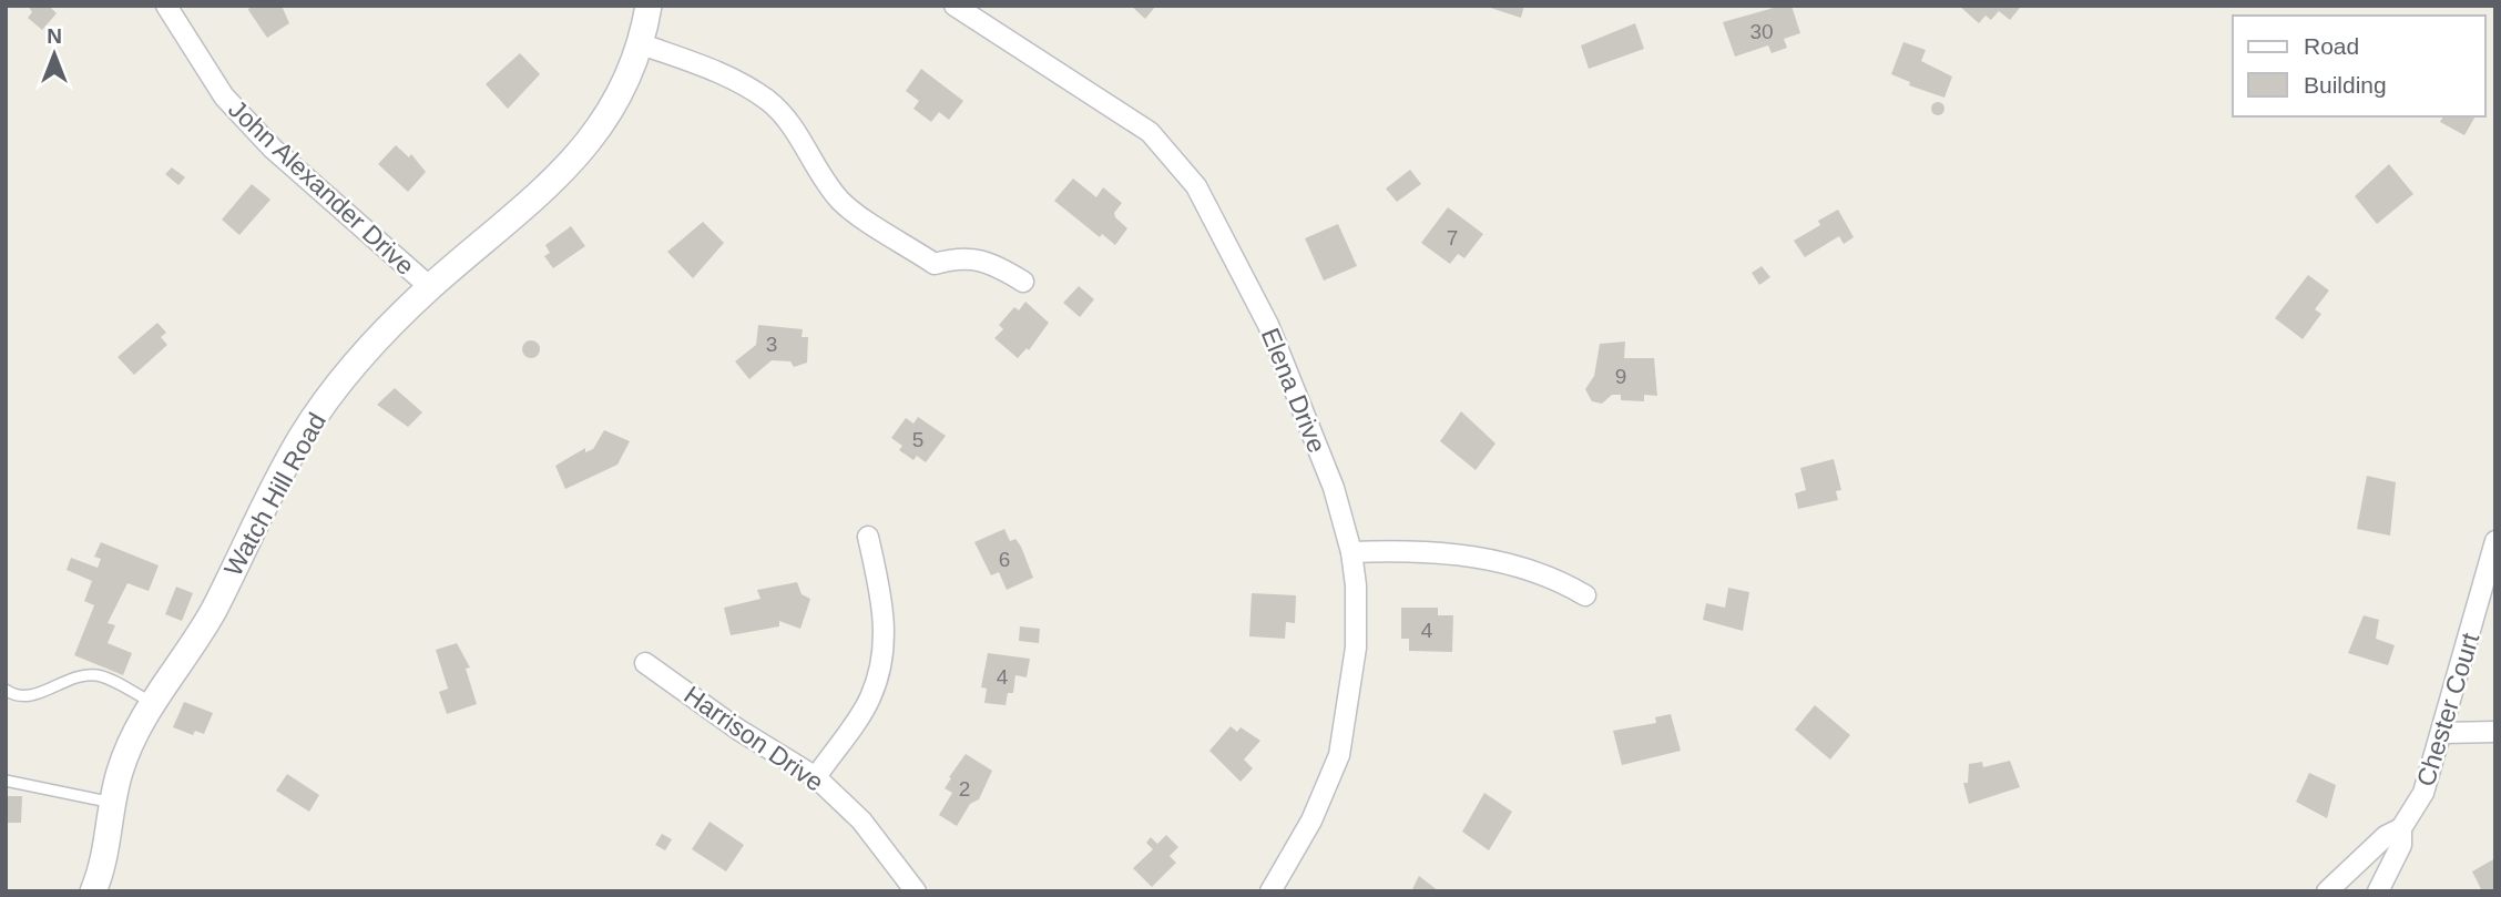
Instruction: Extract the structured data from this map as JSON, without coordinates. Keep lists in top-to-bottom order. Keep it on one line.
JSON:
{"streets":{"street":["John Alexander Drive","Elena Drive","Watch Hill Road","Chester Court","Harrison Drive"]},"crossings":[["John Alexander Drive","Watch Hill Road"]],"house_numbers":["30","7","3","9","5","6","4","4","2"],"legend":["Road","Building"],"north":"top"}
